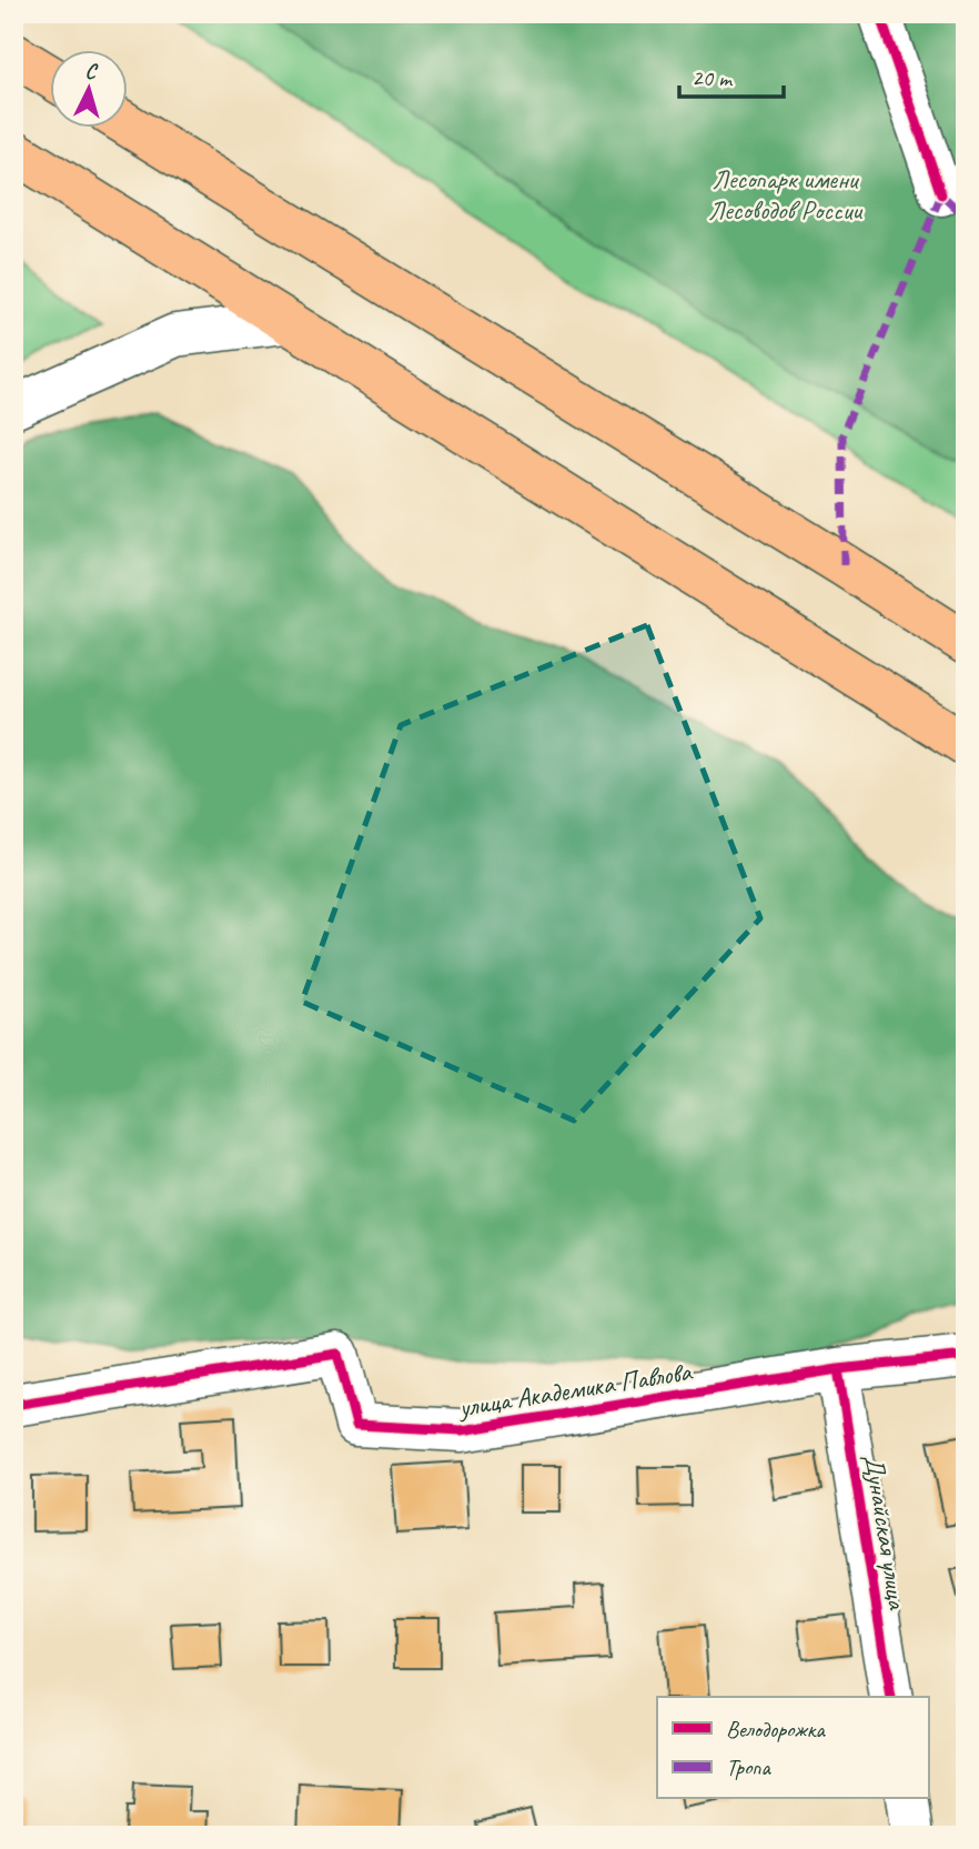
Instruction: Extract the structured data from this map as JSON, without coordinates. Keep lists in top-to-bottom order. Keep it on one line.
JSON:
{"streets":{"street":["улица Академика Павлова","Дунайская улица"]},"crossings":[["улица Академика Павлова","Дунайская улица"]],"parks":["Лесопарк имени Лесоводов России"],"legend":["Велодорожка","Тропа"],"scale_bar":"20 m","north":"top"}
